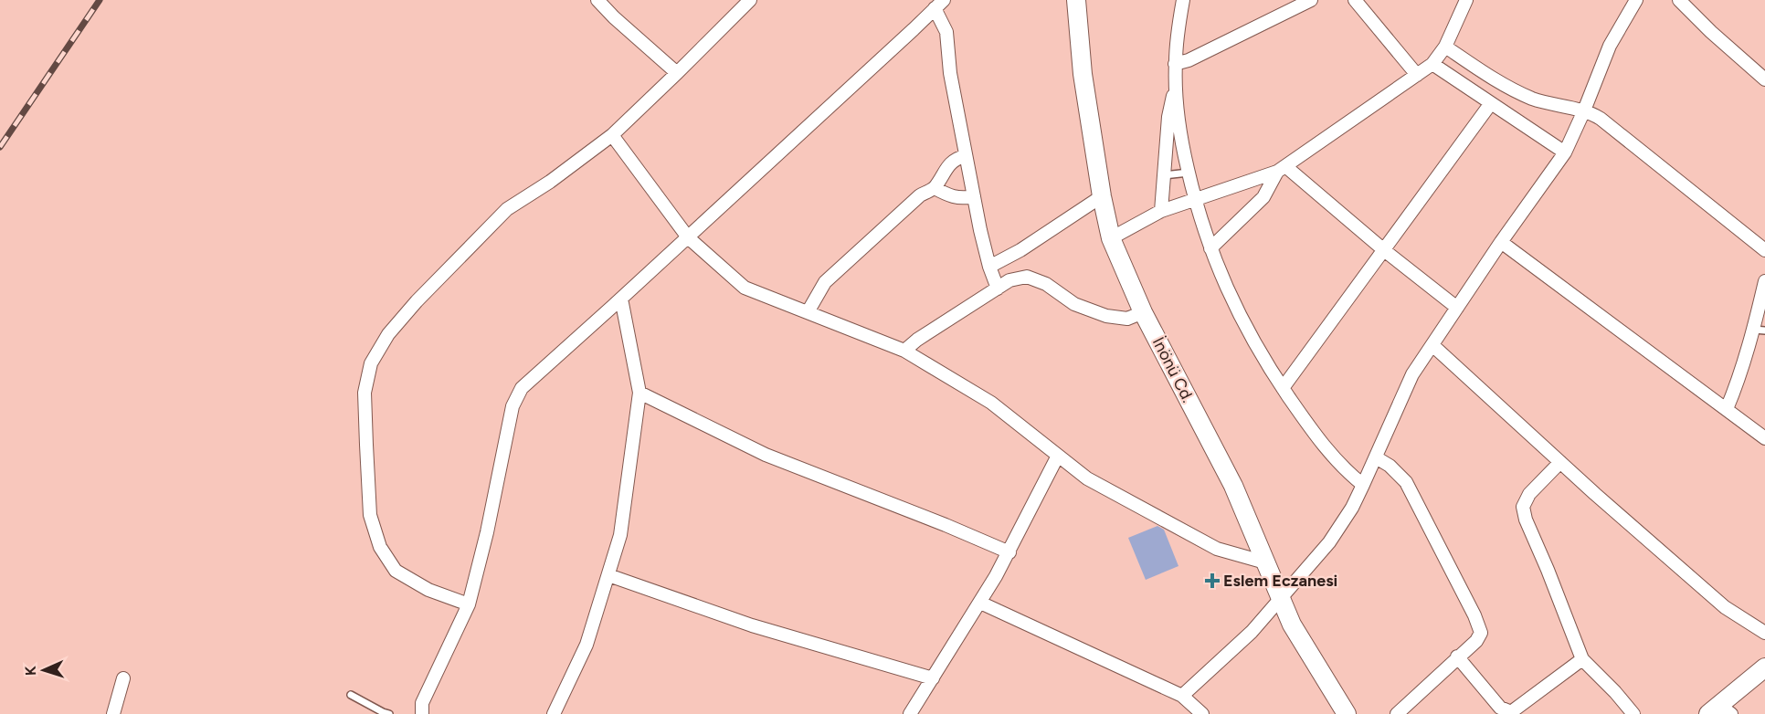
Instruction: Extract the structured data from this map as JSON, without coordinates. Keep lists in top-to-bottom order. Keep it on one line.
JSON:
{"streets":{"street":["İnönü Cd."]},"places":{"health":["Eslem Eczanesi"]},"north":"left"}
